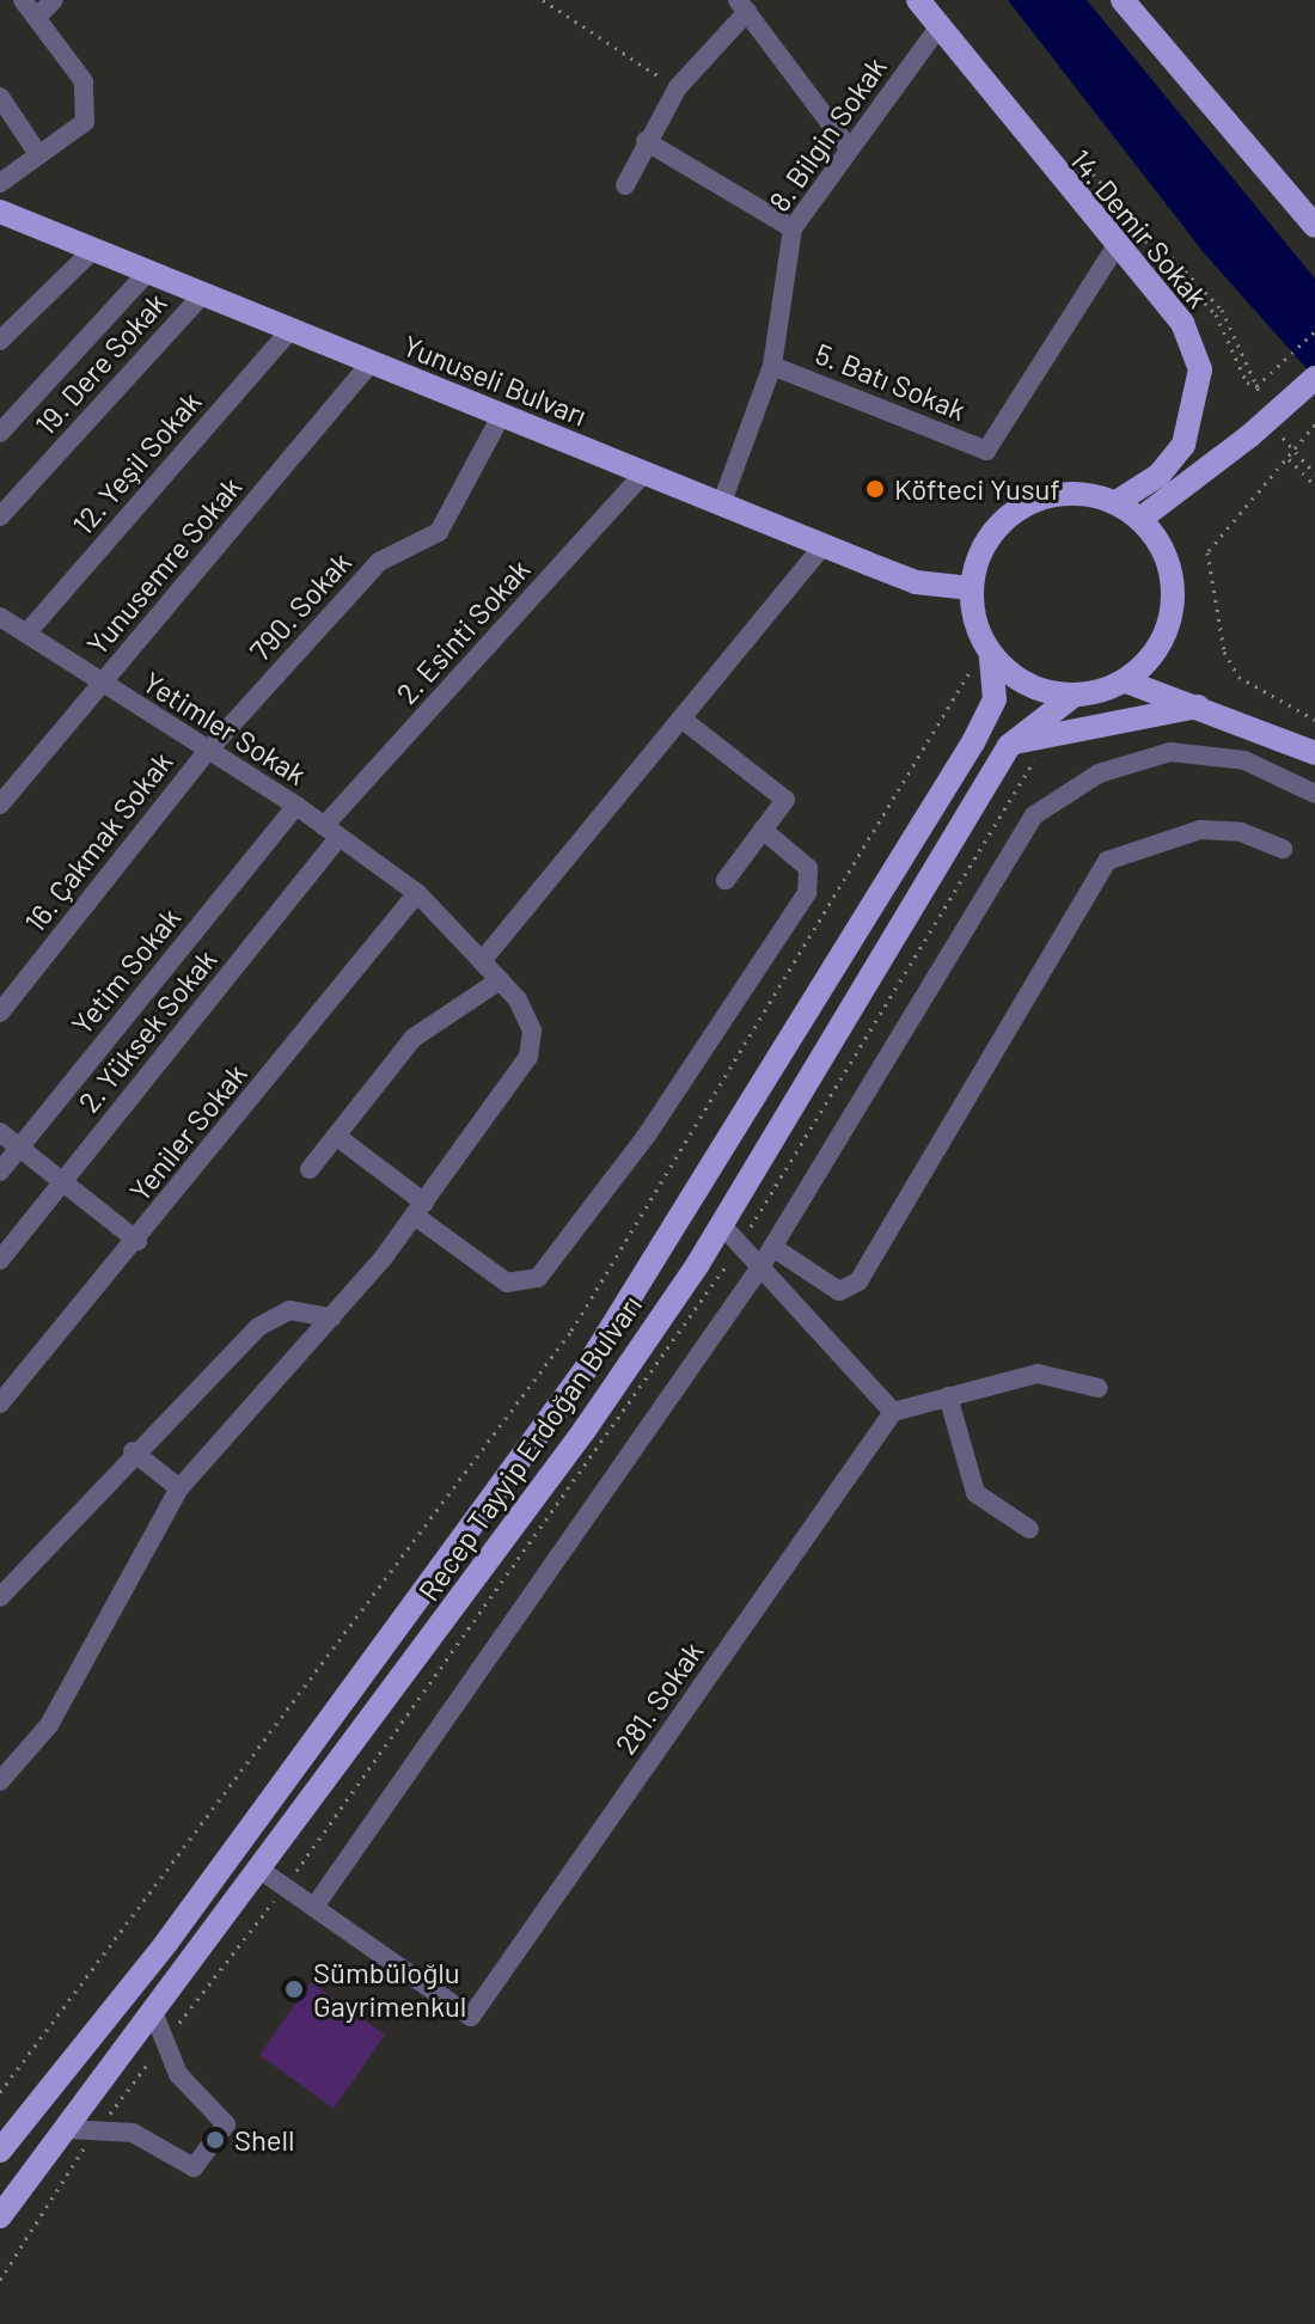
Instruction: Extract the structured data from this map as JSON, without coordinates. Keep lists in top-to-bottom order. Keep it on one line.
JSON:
{"streets":{"main road":["14. Demir Sokak","Yunuseli Bulvarı","Recep Tayyip Erdoğan Bulvarı"],"street":["8. Bilgin Sokak","19. Dere Sokak","5. Batı Sokak","12. Yeşil Sokak","Yunusemre Sokak","790. Sokak","2. Esinti Sokak","Yetimler Sokak","16. Çakmak Sokak","Yetim Sokak","2. Yüksek Sokak","Yeniler Sokak","281. Sokak"]},"crossings":[["8. Bilgin Sokak","14. Demir Sokak"],["8. Bilgin Sokak","Yunuseli Bulvarı"],["8. Bilgin Sokak","5. Batı Sokak"],["14. Demir Sokak","Yunuseli Bulvarı"],["14. Demir Sokak","5. Batı Sokak"],["14. Demir Sokak","Recep Tayyip Erdoğan Bulvarı"],["19. Dere Sokak","Yunuseli Bulvarı"],["Yunuseli Bulvarı","12. Yeşil Sokak"],["Yunuseli Bulvarı","Yunusemre Sokak"],["Yunuseli Bulvarı","790. Sokak"],["Yunuseli Bulvarı","2. Esinti Sokak"],["Yunuseli Bulvarı","Recep Tayyip Erdoğan Bulvarı"],["12. Yeşil Sokak","Yetimler Sokak"],["Yunusemre Sokak","Yetimler Sokak"],["790. Sokak","Yetimler Sokak"],["790. Sokak","16. Çakmak Sokak"],["2. Esinti Sokak","Yetimler Sokak"],["2. Esinti Sokak","2. Yüksek Sokak"],["Yetimler Sokak","16. Çakmak Sokak"],["Yetimler Sokak","Yetim Sokak"],["Yetimler Sokak","2. Yüksek Sokak"],["Yetimler Sokak","Yeniler Sokak"],["Recep Tayyip Erdoğan Bulvarı","281. Sokak"]],"places":["Köfteci Yusuf","Sümbüloğlu Gayrimenkul","Shell"]}
